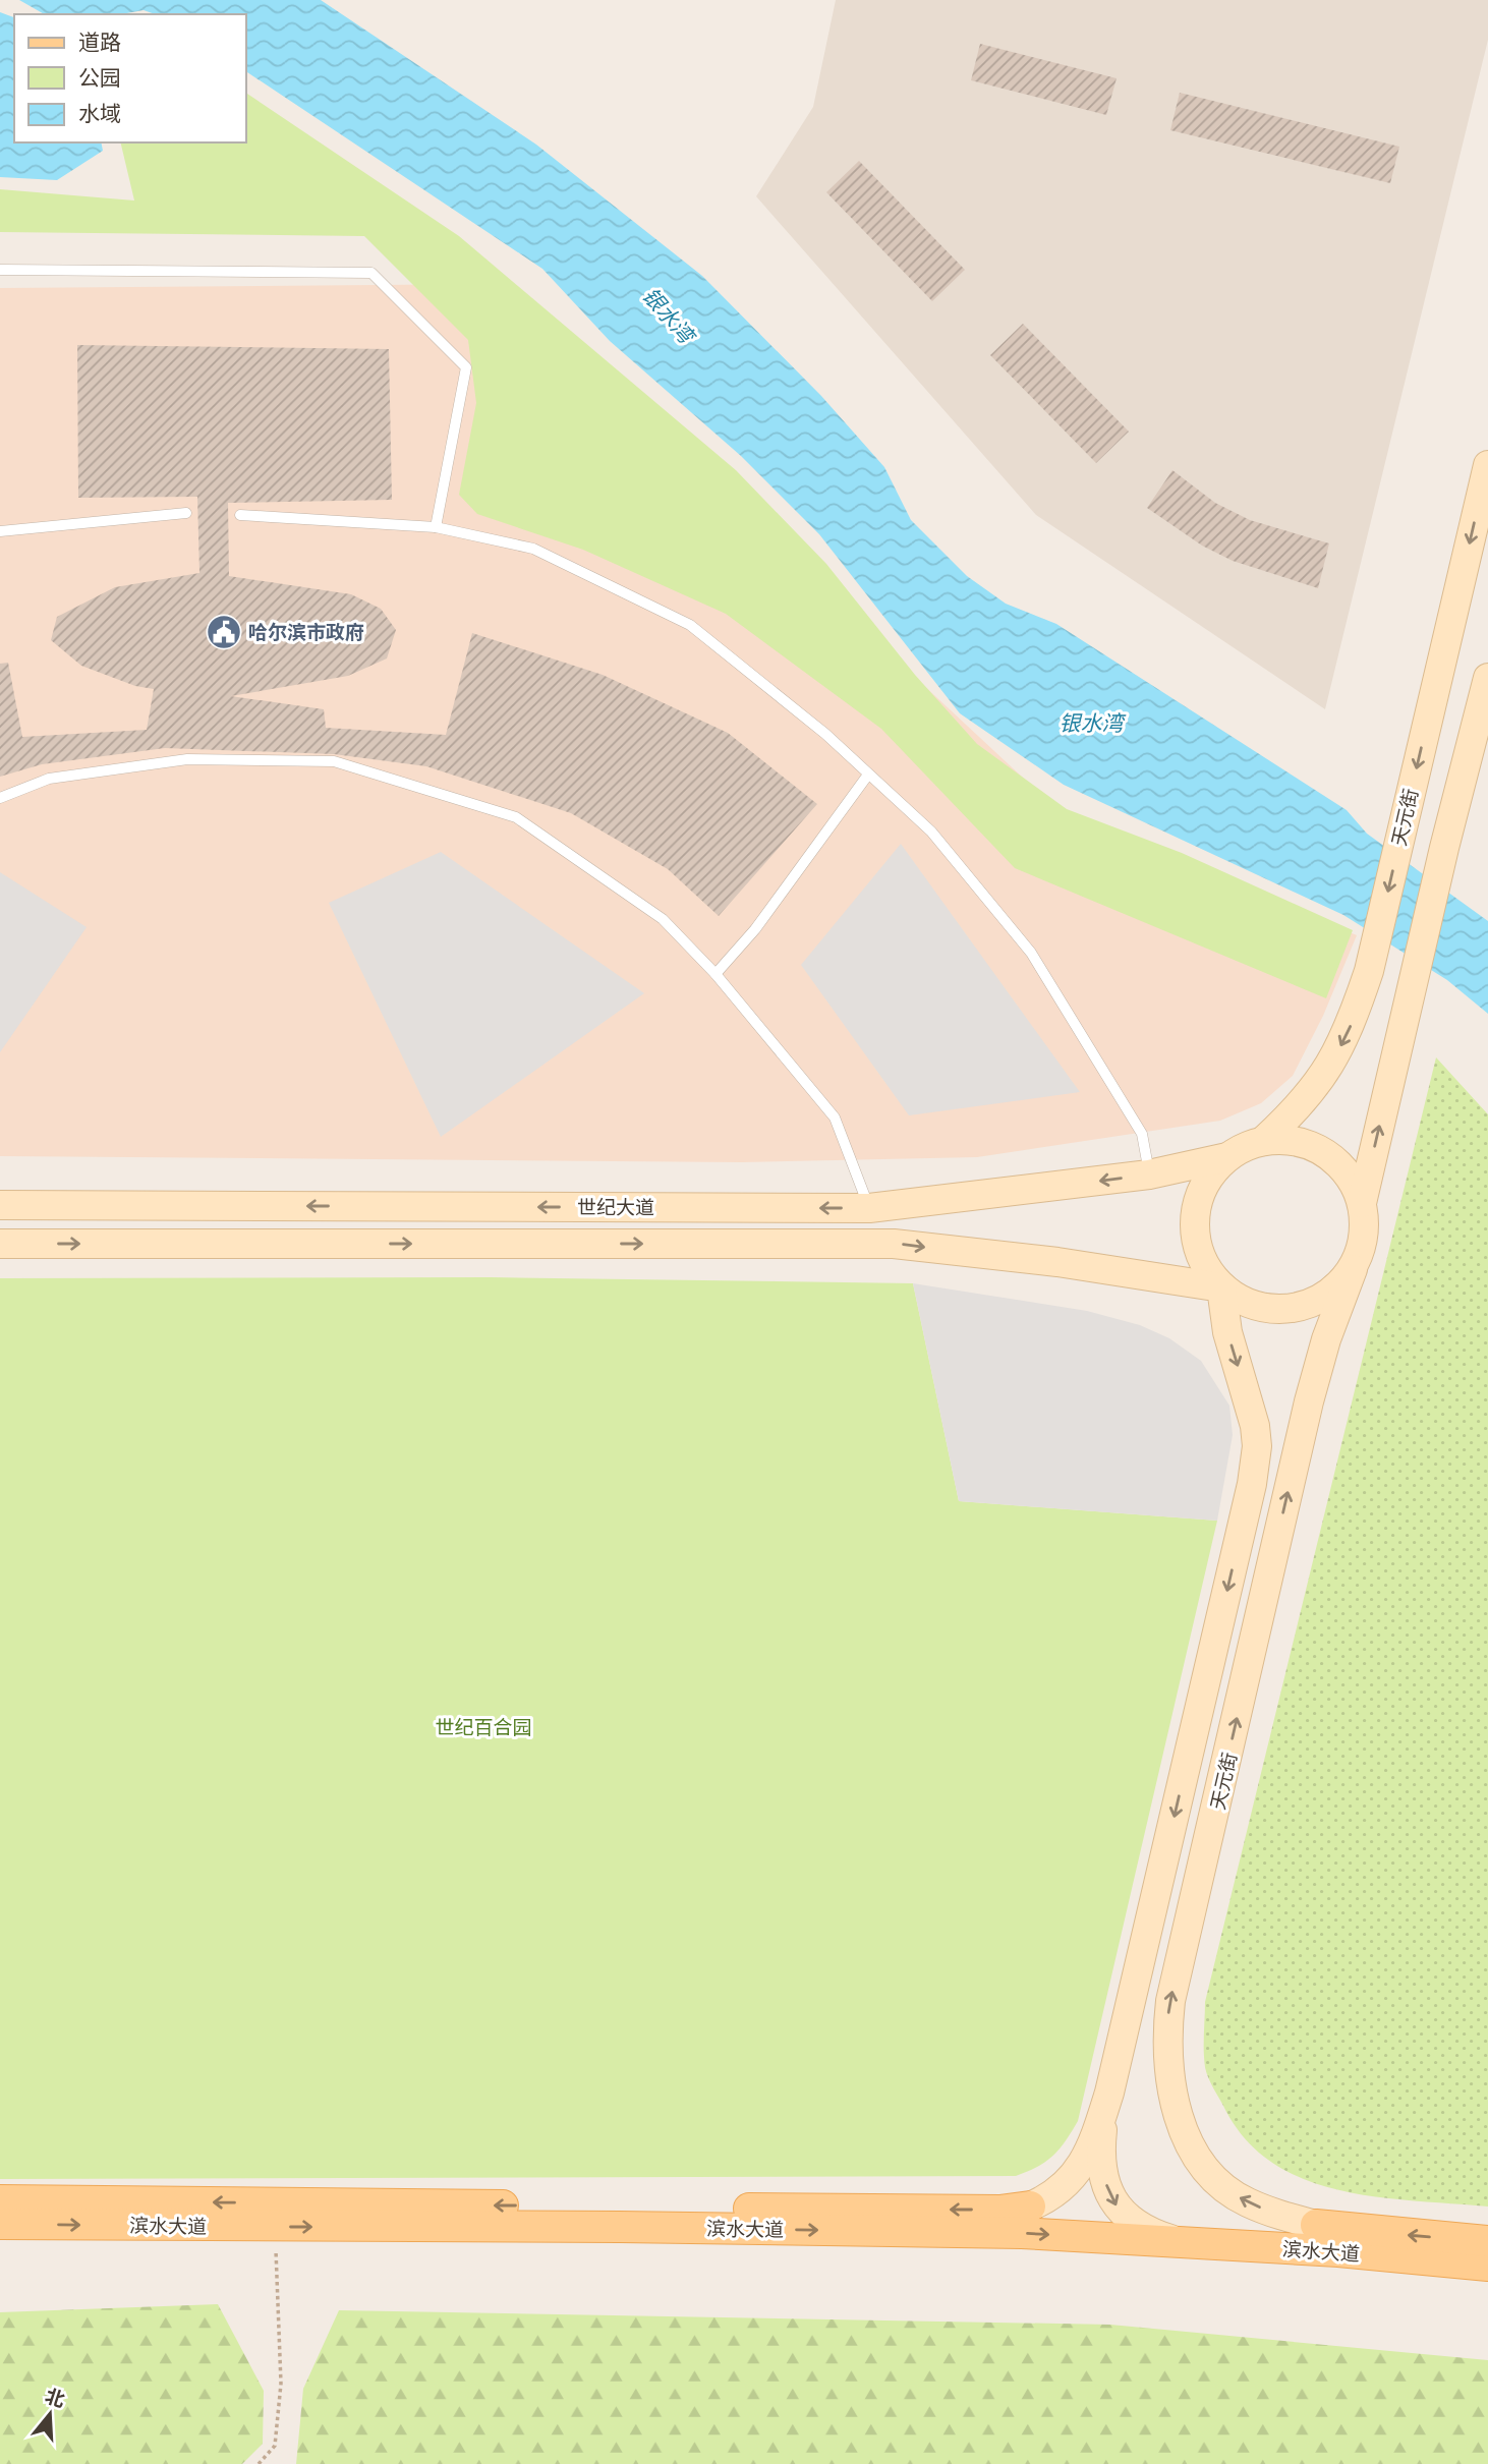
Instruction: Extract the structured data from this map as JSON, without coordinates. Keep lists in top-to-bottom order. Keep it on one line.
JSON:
{"streets":{"main road":["天元街","世纪大道","滨水大道"]},"crossings":[["天元街","世纪大道"],["天元街","滨水大道"]],"water":["银水湾"],"parks":["世纪百合园"],"places":{"public building":["哈尔滨市政府"]},"legend":["道路","公园","水域"],"north":"top"}
